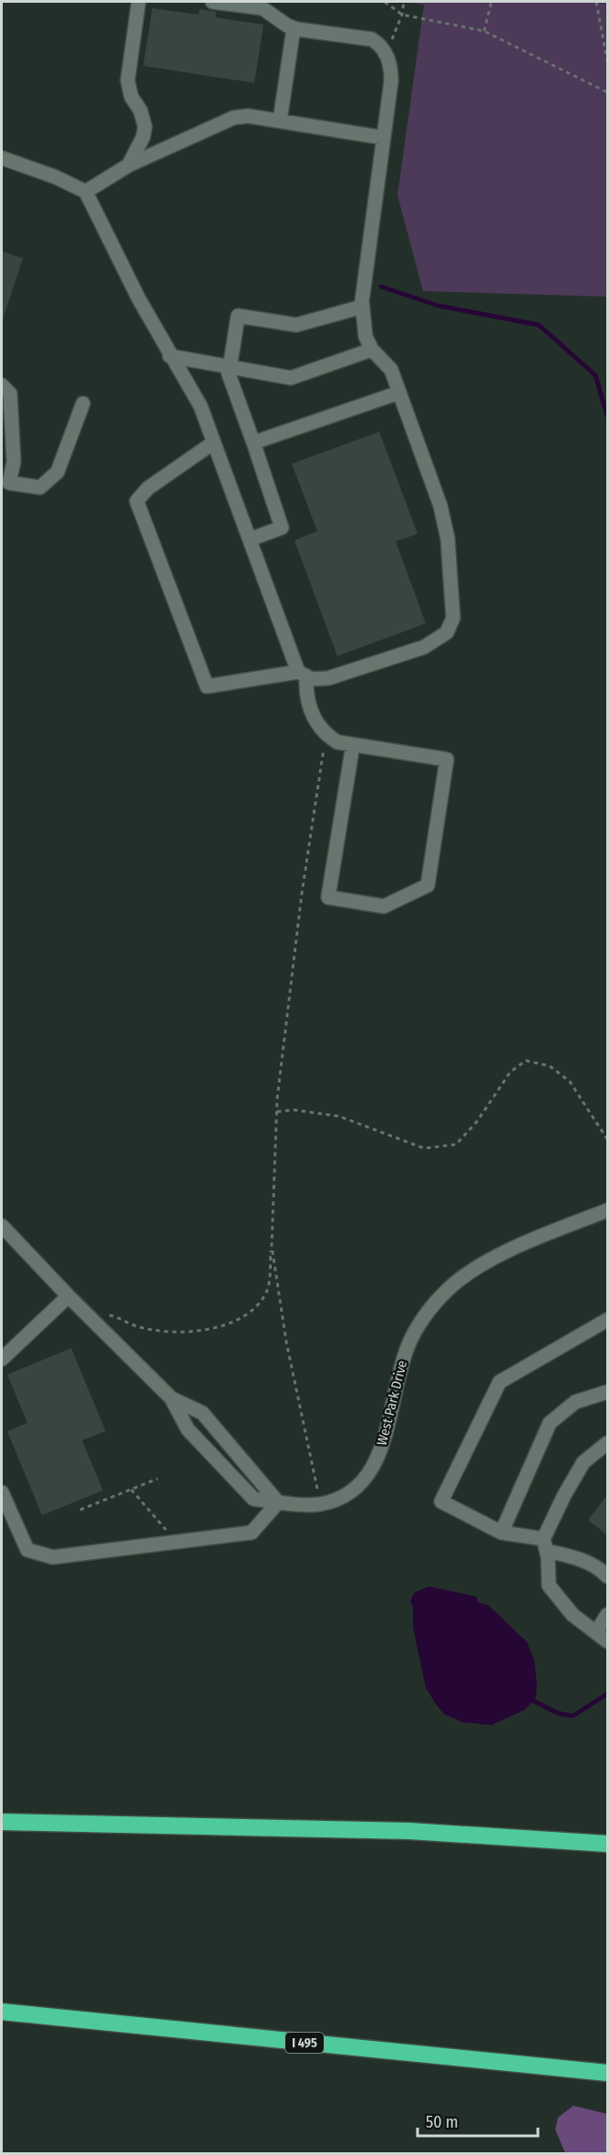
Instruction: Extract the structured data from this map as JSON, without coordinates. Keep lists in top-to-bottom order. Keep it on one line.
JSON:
{"streets":{"highway":["I 495"],"lane":["West Park Drive"]},"scale_bar":"50 m"}
